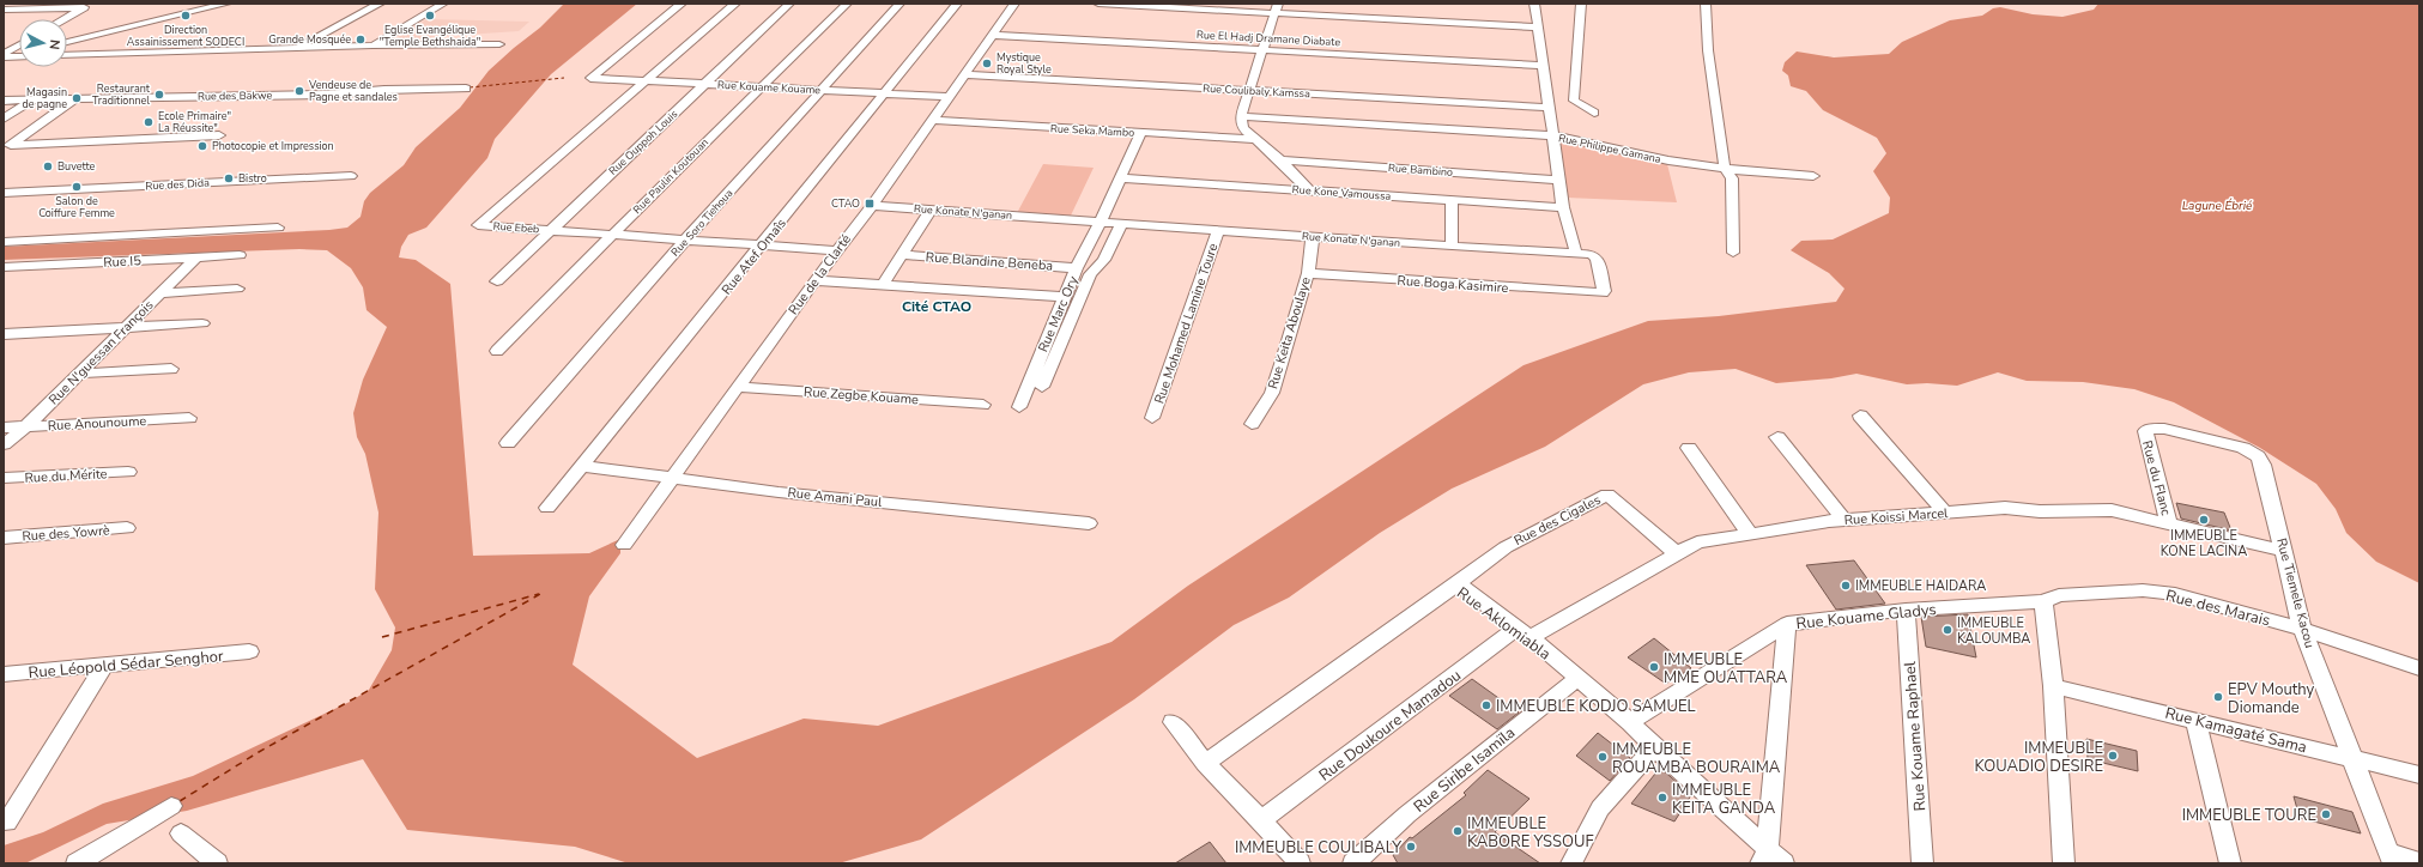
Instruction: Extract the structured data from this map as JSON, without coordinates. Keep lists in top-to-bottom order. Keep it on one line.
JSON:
{"streets":{"street":["Rue El Hadj Dramane Diabate","Rue Kouame Kouame","Rue Coulibaly Kamssa","Rue des Bakwe","Rue Seka Mambo","Rue Ouppoh Louis","Rue Philippe Gamana","Rue Bambino","Rue Paulin Koutouan","Rue des Dida","Rue Kone Vamoussa","Rue Konate N'ganan","Rue Soro Tiehoua","Rue Ebeb","Rue Atef Omaîs","Rue I5","Rue Blandine Beneba","Rue de la Clarté","Rue Boga Kasimire","Rue Marc Ory","Rue Mohamed Lamine Toure","Rue Keita Aboulaye","Rue N'guessan François","Rue Zegbe Kouame","Rue Anounoume","Rue du Mérite","Rue du Flanc","Rue Amani Paul","Rue Koissi Marcel","Rue des Cigales","Rue des Yowrè","Rue Tiemele Kacou","Rue des Marais","Rue Kouame Gladys","Rue Aklomiabla","Rue Léopold Sédar Senghor","Rue Doukoure Mamadou","Rue Kamagaté Sama","Rue Kouame Raphael","Rue Siribe Isamïla"]},"crossings":[["Rue El Hadj Dramane Diabate","Rue de la Clarté"],["Rue Kouame Kouame","Rue Ouppoh Louis"],["Rue Kouame Kouame","Rue Paulin Koutouan"],["Rue Kouame Kouame","Rue Soro Tiehoua"],["Rue Kouame Kouame","Rue Ebeb"],["Rue Kouame Kouame","Rue Atef Omaîs"],["Rue Kouame Kouame","Rue de la Clarté"],["Rue Coulibaly Kamssa","Rue de la Clarté"],["Rue Seka Mambo","Rue de la Clarté"],["Rue Seka Mambo","Rue Marc Ory"],["Rue Ouppoh Louis","Rue Ebeb"],["Rue Paulin Koutouan","Rue Ebeb"],["Rue Kone Vamoussa","Rue Marc Ory"],["Rue Konate N'ganan","Rue de la Clarté"],["Rue Konate N'ganan","Rue Boga Kasimire"],["Rue Konate N'ganan","Rue Marc Ory"],["Rue Konate N'ganan","Rue Mohamed Lamine Toure"],["Rue Konate N'ganan","Rue Keita Aboulaye"],["Rue Soro Tiehoua","Rue Ebeb"],["Rue Ebeb","Rue Atef Omaîs"],["Rue Ebeb","Rue de la Clarté"],["Rue Atef Omaîs","Rue Amani Paul"],["Rue I5","Rue N'guessan François"],["Rue Blandine Beneba","Rue Marc Ory"],["Rue de la Clarté","Rue Zegbe Kouame"],["Rue de la Clarté","Rue Amani Paul"],["Rue Boga Kasimire","Rue Keita Aboulaye"],["Rue N'guessan François","Rue Anounoume"],["Rue du Flanc","Rue Koissi Marcel"],["Rue du Flanc","Rue Tiemele Kacou"],["Rue Koissi Marcel","Rue des Cigales"],["Rue Koissi Marcel","Rue Tiemele Kacou"],["Rue Koissi Marcel","Rue Aklomiabla"],["Rue Koissi Marcel","Rue Doukoure Mamadou"],["Rue des Cigales","Rue Aklomiabla"],["Rue Tiemele Kacou","Rue des Marais"],["Rue Tiemele Kacou","Rue Kamagaté Sama"],["Rue des Marais","Rue Kouame Gladys"],["Rue Kouame Gladys","Rue Aklomiabla"],["Rue Kouame Gladys","Rue Kouame Raphael"],["Rue Aklomiabla","Rue Doukoure Mamadou"],["Rue Aklomiabla","Rue Siribe Isamïla"]],"districts":["Cité CTAO"],"water":["Lagune Ébrié"],"places":{"other":["Direction Assainissement SODECI","Eglise Evangélique \"Temple Bethshaida\"","Grande Mosquée","Mystique Royal Style","Vendeuse de Pagne et sandales","Restaurant Traditionnel","Magasin de pagne","Ecole Primaire\" La Réussite\"","Photocopie et Impression","Buvette","Bistro","Salon de Coiffure Femme","IMMEUBLE KONE LACINA","IMMEUBLE HAIDARA","IMMEUBLE KALOUMBA","IMMEUBLE MME OUATTARA","EPV Mouthy Diomande","IMMEUBLE KODJO SAMUEL","IMMEUBLE KOUADIO DESIRE","IMMEUBLE ROUAMBA BOURAIMA","IMMEUBLE KEITA GANDA","IMMEUBLE TOURE","IMMEUBLE KABORE YSSOUF","IMMEUBLE COULIBALY"],"transit":["CTAO"]},"north":"right"}
